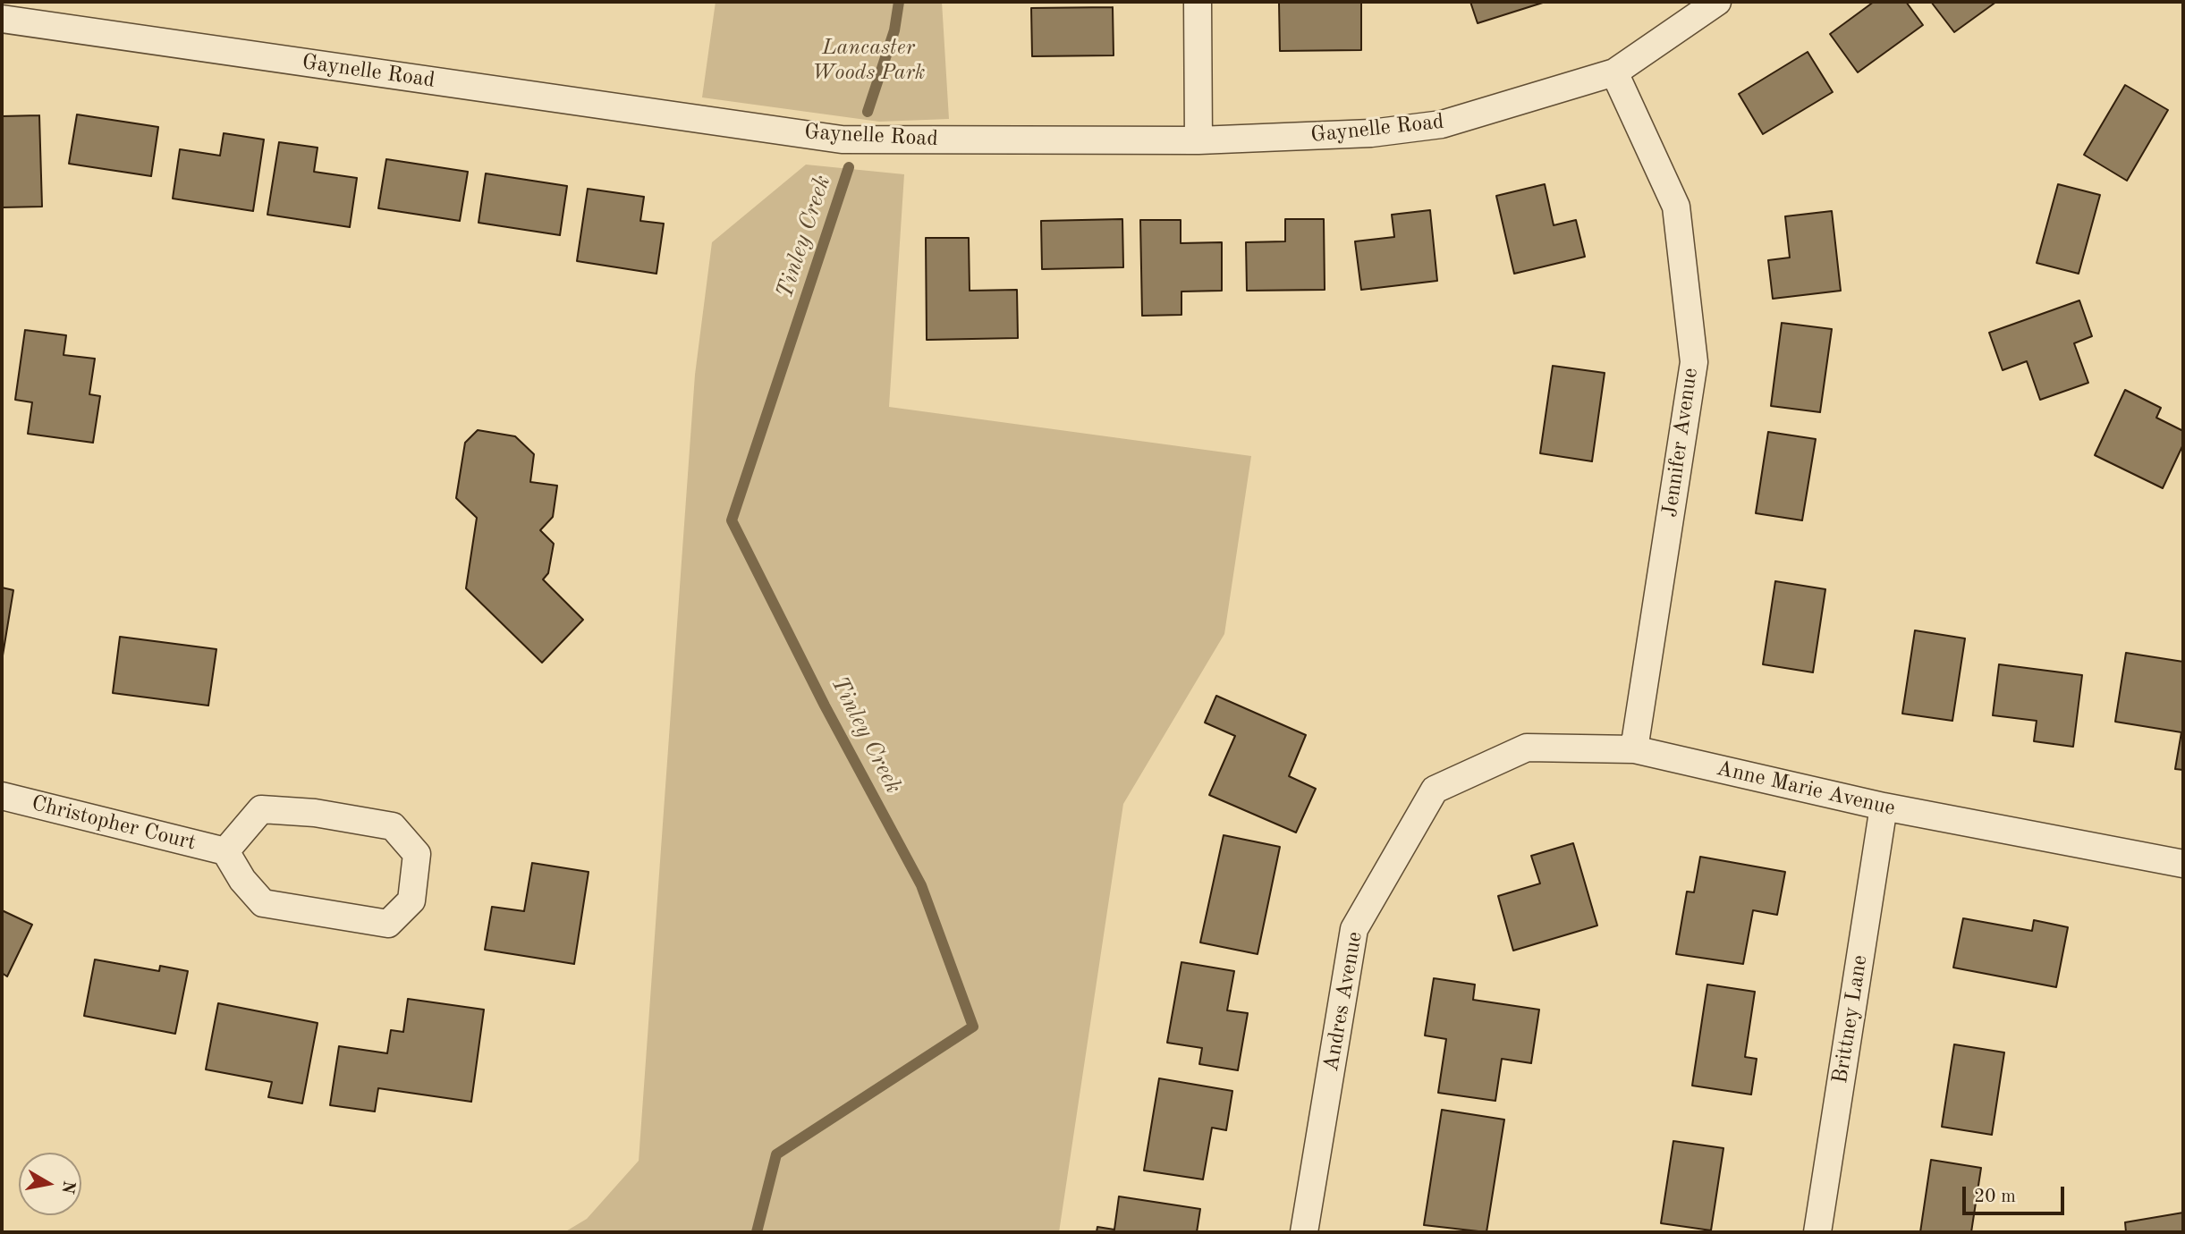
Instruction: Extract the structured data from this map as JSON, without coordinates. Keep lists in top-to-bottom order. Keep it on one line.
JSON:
{"streets":{"street":["Gaynelle Road","Jennifer Avenue","Anne Marie Avenue","Christopher Court","Andres Avenue","Brittney Lane"]},"crossings":[["Gaynelle Road","Jennifer Avenue"],["Jennifer Avenue","Anne Marie Avenue"],["Anne Marie Avenue","Andres Avenue"],["Anne Marie Avenue","Brittney Lane"]],"water":["Tinley Creek"],"parks":["Lancaster Woods Park"],"scale_bar":"20 m","north":"right"}
